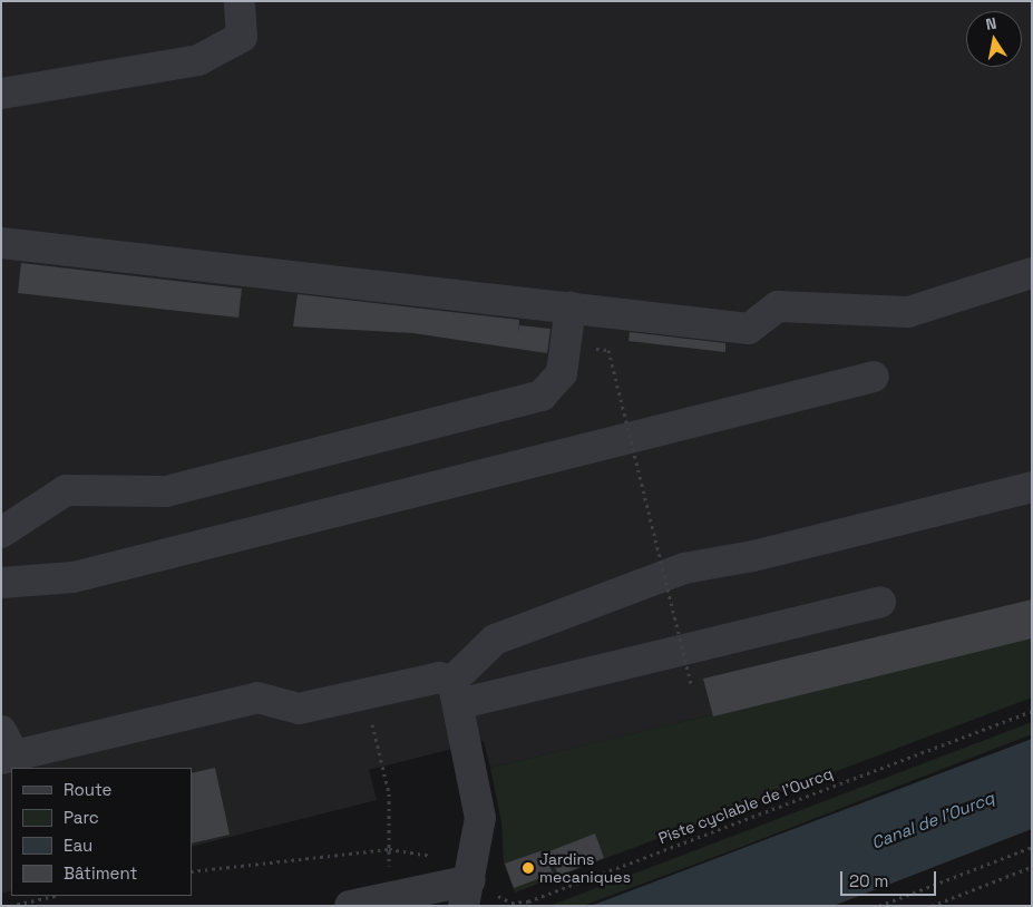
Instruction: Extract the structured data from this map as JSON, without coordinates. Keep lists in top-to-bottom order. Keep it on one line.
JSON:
{"streets":{"path":["Piste cyclable de l'Ourcq"]},"water":["Canal de l'Ourcq"],"places":["Jardins mecaniques"],"legend":["Route","Parc","Eau","Bâtiment"],"scale_bar":"20 m","north":"top"}
